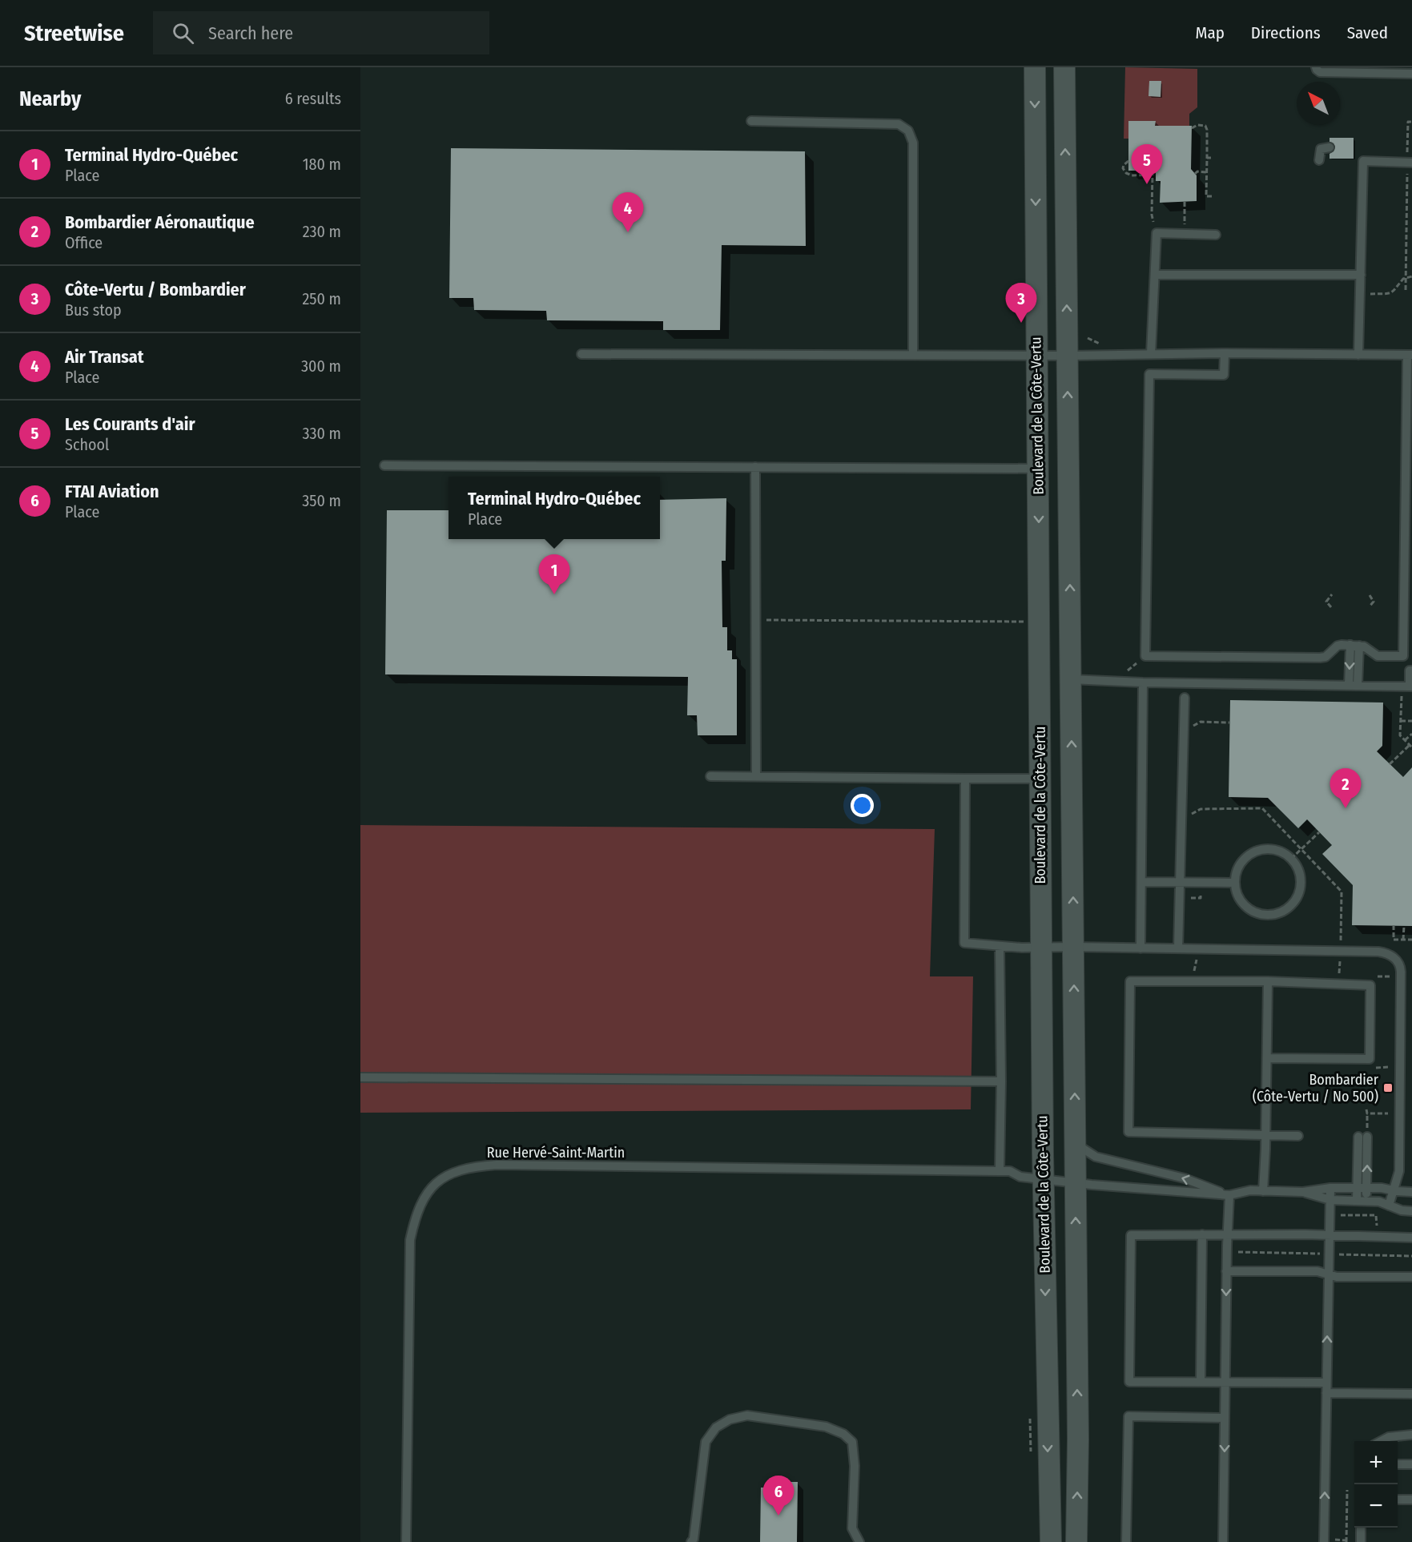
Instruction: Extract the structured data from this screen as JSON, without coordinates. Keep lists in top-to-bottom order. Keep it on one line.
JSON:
{"streets":{"street":["Boulevard de la Côte-Vertu"],"lane":["Rue Hervé-Saint-Martin"]},"crossings":[["Boulevard de la Côte-Vertu","Rue Hervé-Saint-Martin"]],"places":{"transit":["Bombardier (Côte-Vertu / No 500)"]},"north":"top left","page":{"header":"Streetwise","search":"Search here","nav":["Map","Directions","Saved"],"heading":["Nearby","6 results"],"list":[{"mark":"1","name":"Terminal Hydro-Québec","note":"Place","value":"180 m"},{"mark":"2","name":"Bombardier Aéronautique","note":"Office","value":"230 m"},{"mark":"3","name":"Côte-Vertu / Bombardier","note":"Bus stop","value":"250 m"},{"mark":"4","name":"Air Transat","note":"Place","value":"300 m"},{"mark":"5","name":"Les Courants d'air","note":"School","value":"330 m"},{"mark":"6","name":"FTAI Aviation","note":"Place","value":"350 m"}],"pins":["5","4","3","1","2","6"],"popup":["Terminal Hydro-Québec","Place"],"map_buttons":["+","−"]}}
